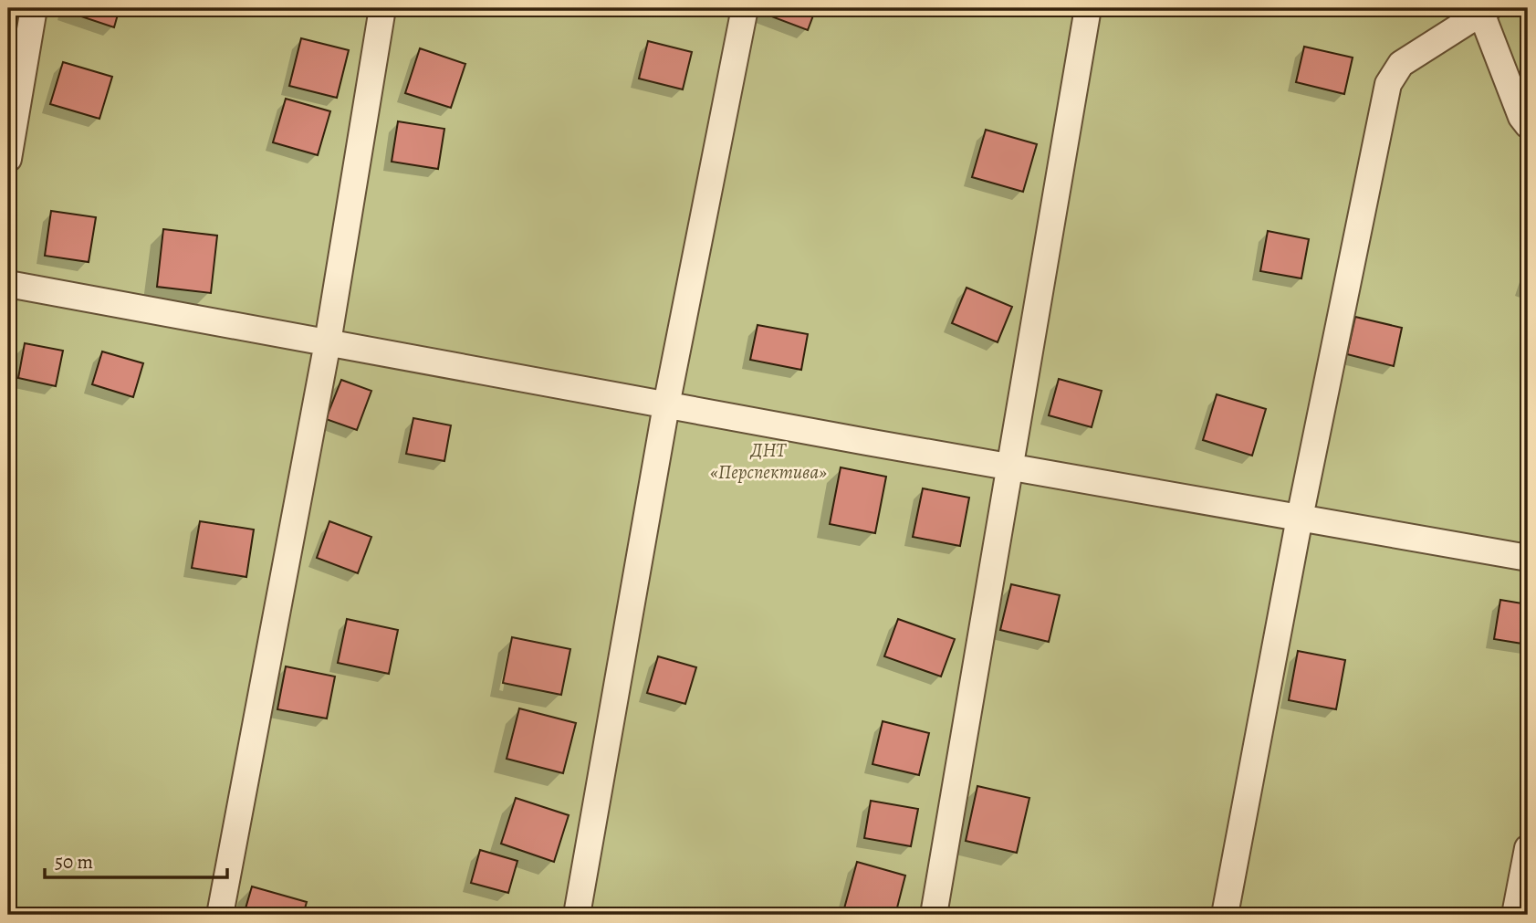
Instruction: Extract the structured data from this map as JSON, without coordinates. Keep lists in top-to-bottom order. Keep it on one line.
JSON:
{"parks":["ДНТ «Перспектива»"],"scale_bar":"50 m"}
